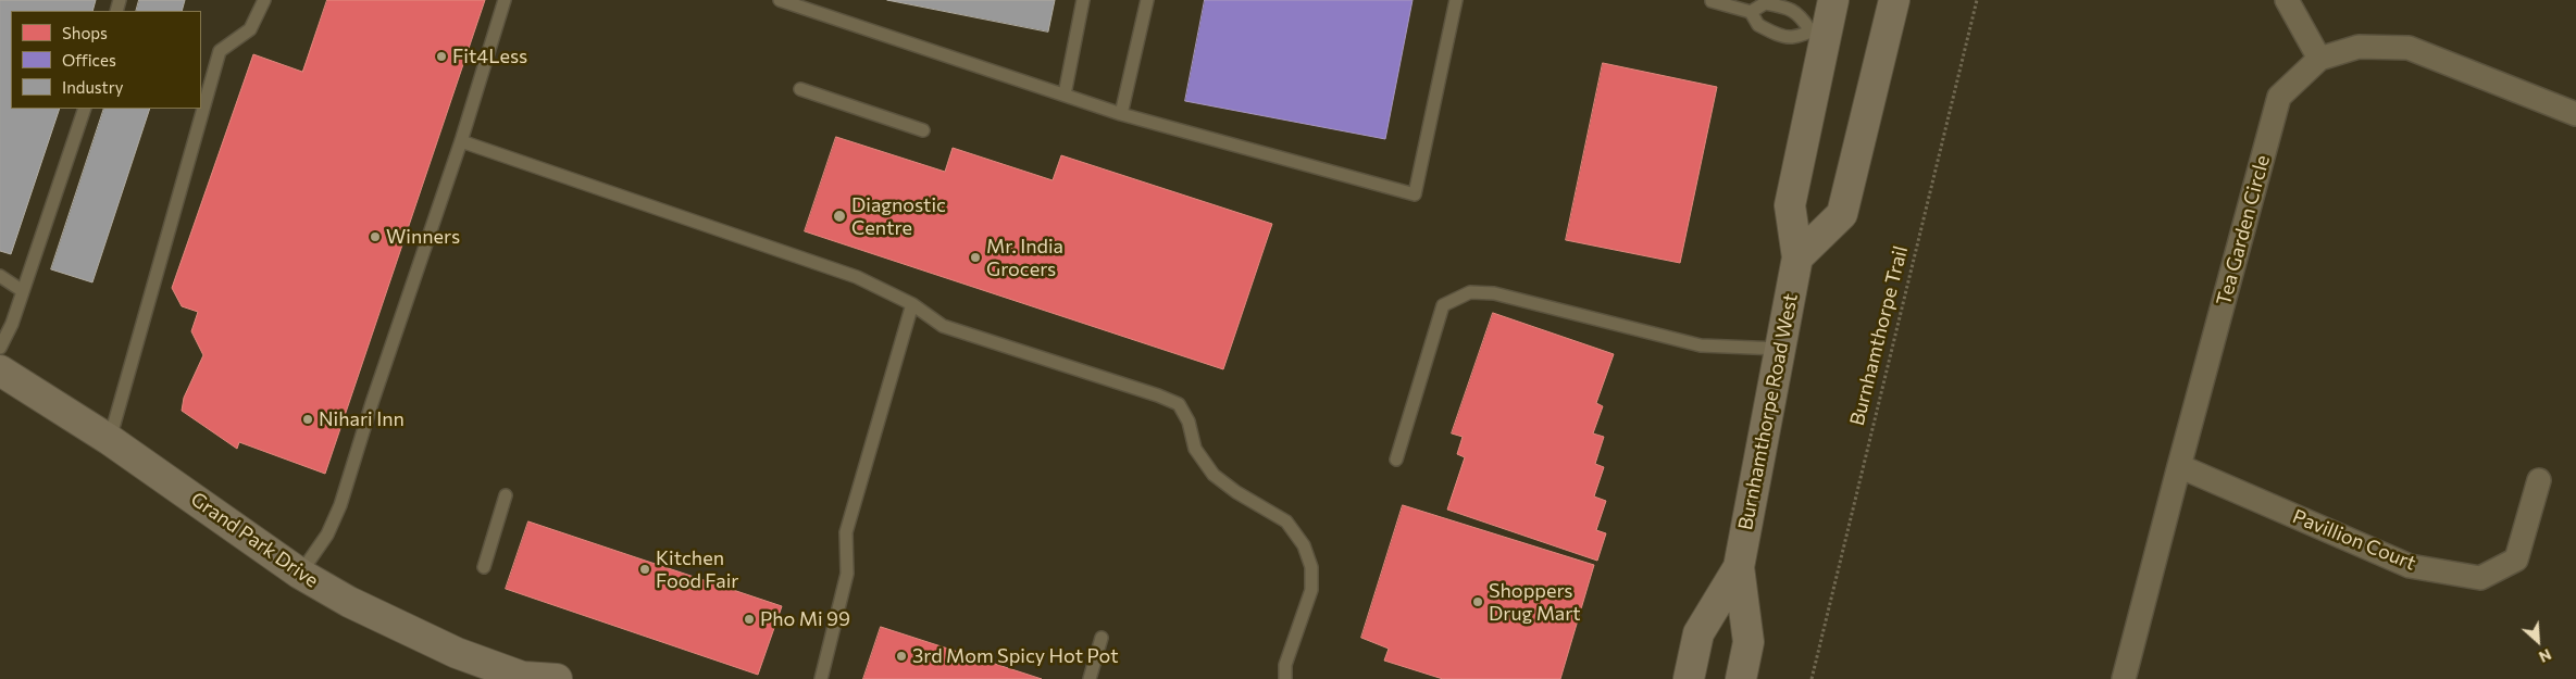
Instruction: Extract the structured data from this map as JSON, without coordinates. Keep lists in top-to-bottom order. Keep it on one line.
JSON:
{"streets":{"main road":["Burnhamthorpe Road West","Grand Park Drive"],"street":["Tea Garden Circle","Pavillion Court"],"path":["Burnhamthorpe Trail"]},"crossings":[["Tea Garden Circle","Pavillion Court"]],"places":["Fit4Less","Diagnostic Centre","Winners","Mr. India Grocers","Nihari Inn","Kitchen Food Fair","Shoppers Drug Mart","Pho Mi 99","3rd Mom Spicy Hot Pot"],"legend":["Shops","Offices","Industry"],"north":"bottom right"}
